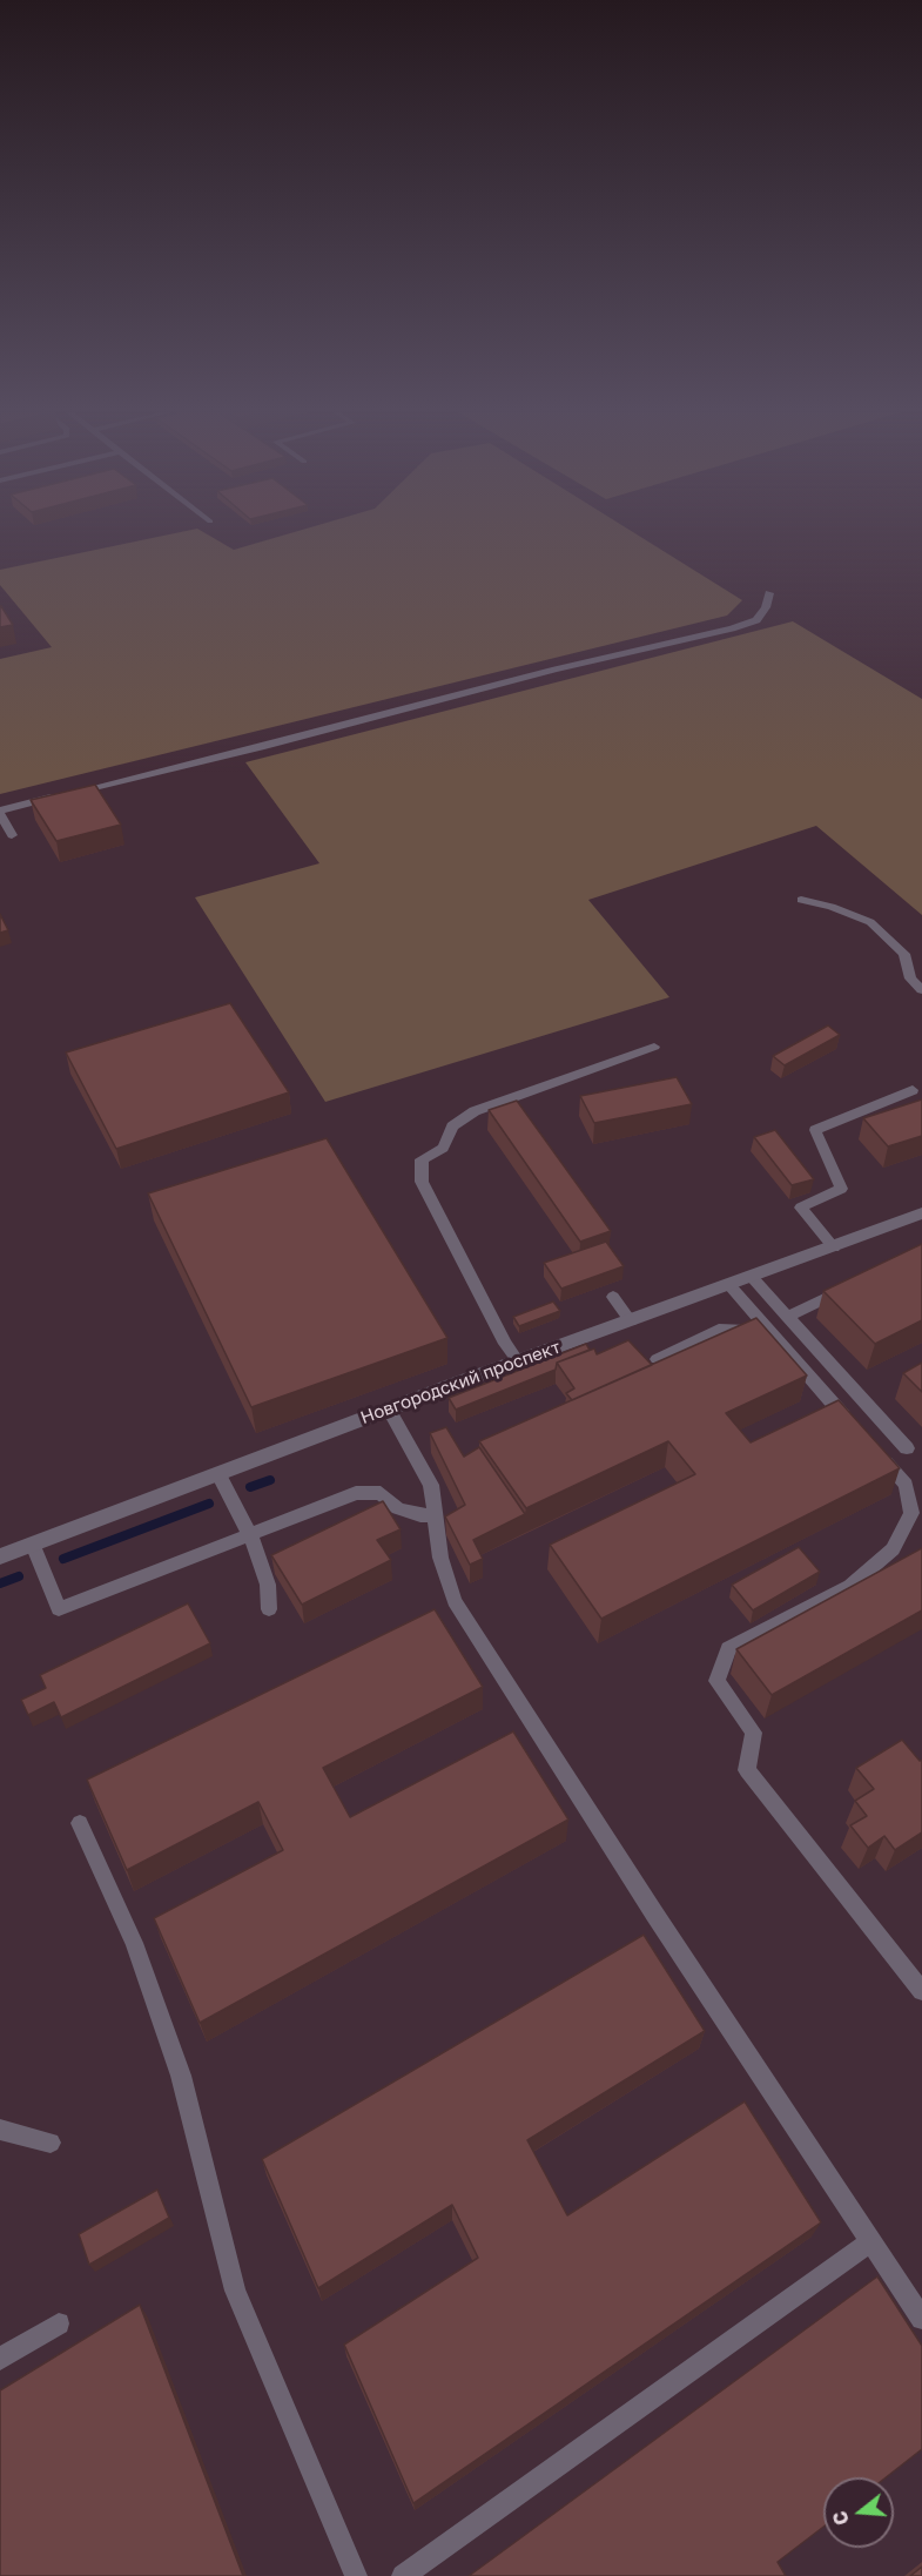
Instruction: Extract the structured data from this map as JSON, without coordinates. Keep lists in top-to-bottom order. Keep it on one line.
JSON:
{"streets":{"street":["Новгородский проспект"]},"north":"left"}
